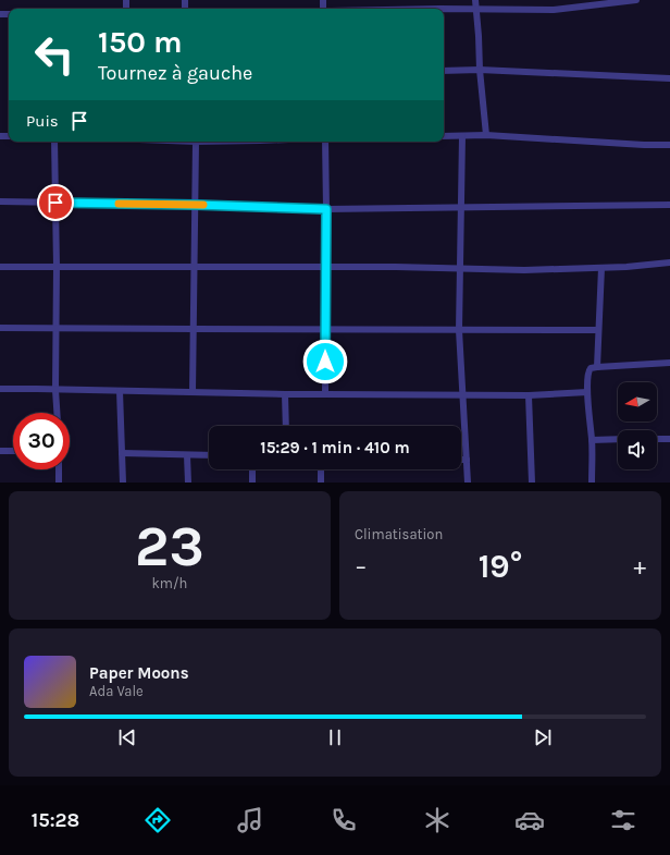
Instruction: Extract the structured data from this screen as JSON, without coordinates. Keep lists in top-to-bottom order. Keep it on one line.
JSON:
{"north":"left","page":{"turn":["150 m","Tournez à gauche"],"then":"Puis","limit":"30","trip":"15:29 · 1 min · 410 m","tile":[["23","km/h"],"Climatisation"],"heat":["−","19°","+"],"song":["Paper Moons","Ada Vale"],"tabs":"15:28"}}
